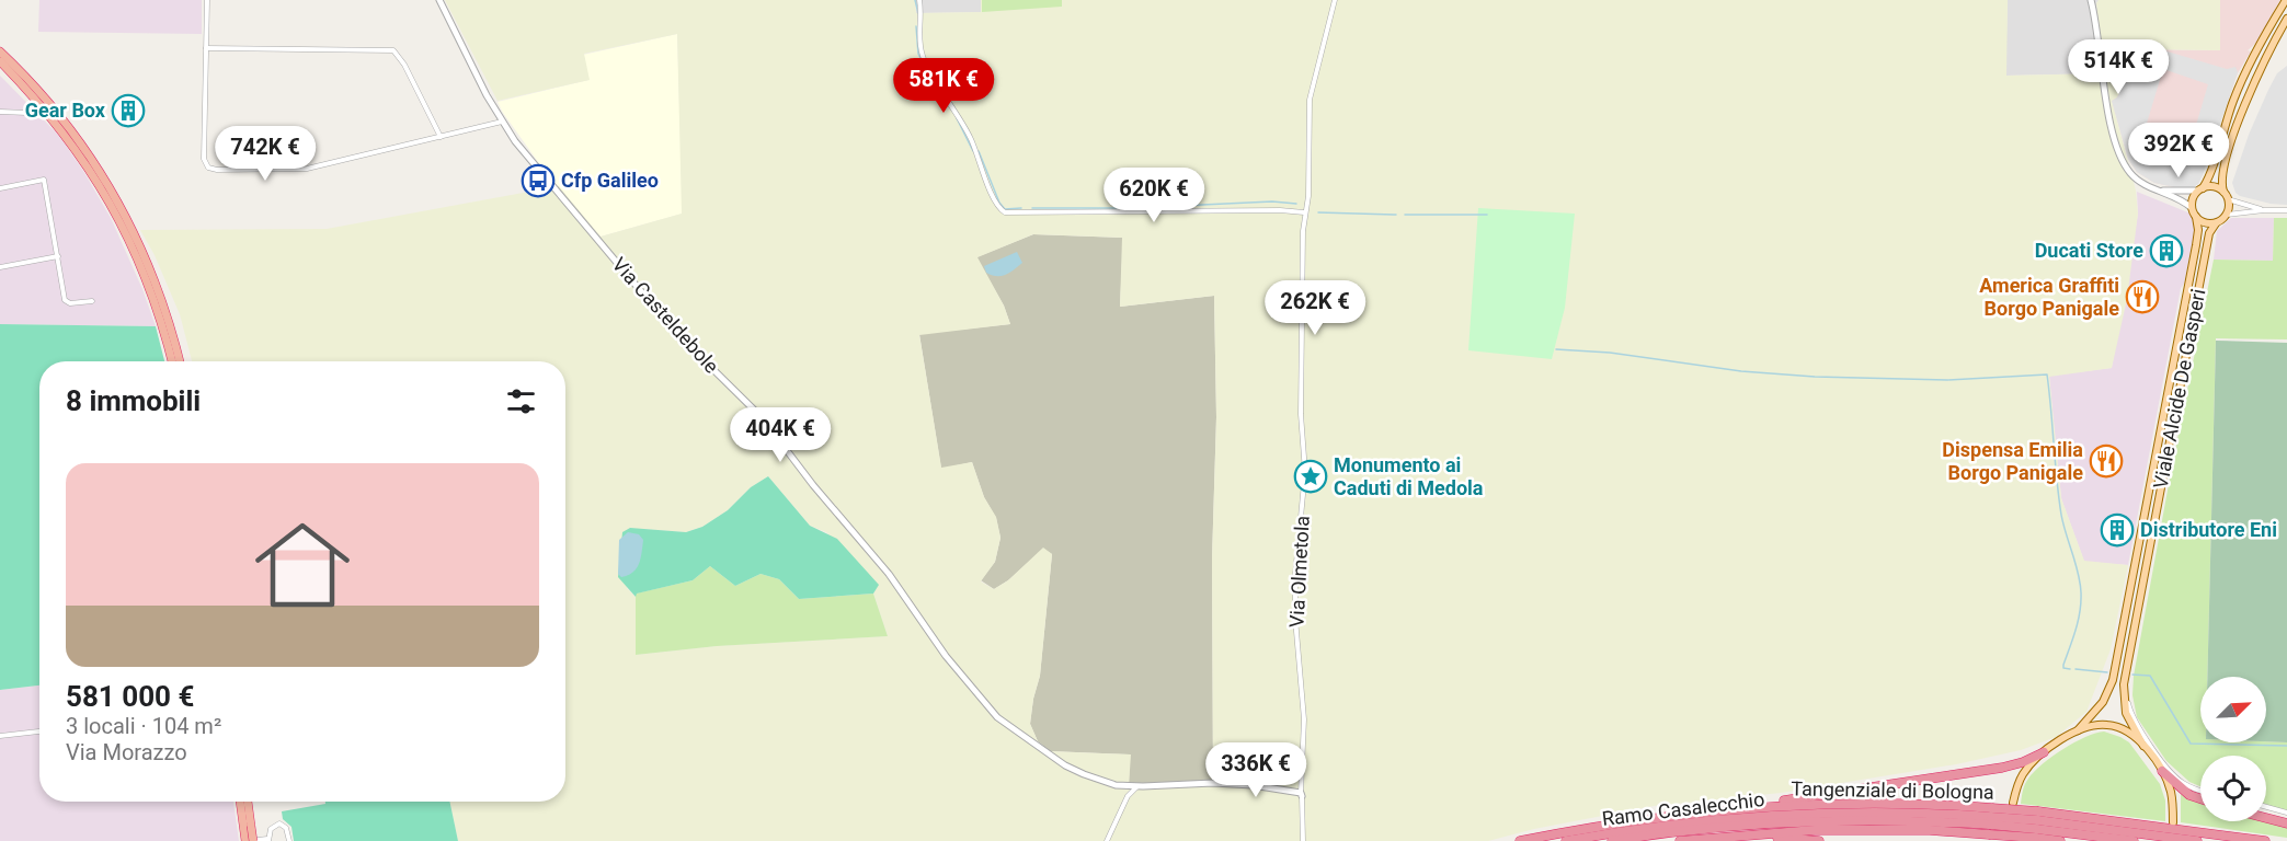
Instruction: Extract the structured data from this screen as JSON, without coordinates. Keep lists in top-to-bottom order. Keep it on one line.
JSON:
{"streets":{"highway":["Tangenziale di Bologna","Ramo Casalecchio"],"main road":["Viale Alcide De Gasperi"],"street":["Via Casteldebole","Via Olmetola"]},"crossings":[["Via Casteldebole","Via Olmetola"],["Tangenziale di Bologna","Ramo Casalecchio"]],"places":{"building":["Gear Box","Ducati Store","Distributore Eni"],"bus stop":["Cfp Galileo"],"restaurant":["America Graffiti Borgo Panigale","Dispensa Emilia Borgo Panigale"],"place":["Monumento ai Caduti di Medola"]},"north":"top right","page":{"price":["514K €","581K €","392K €","742K €","620K €","262K €","404K €","336K €"],"heading":"8 immobili","list":[{"name":"581 000 €","note":"3 locali · 104 m² · Via Morazzo"}]}}
